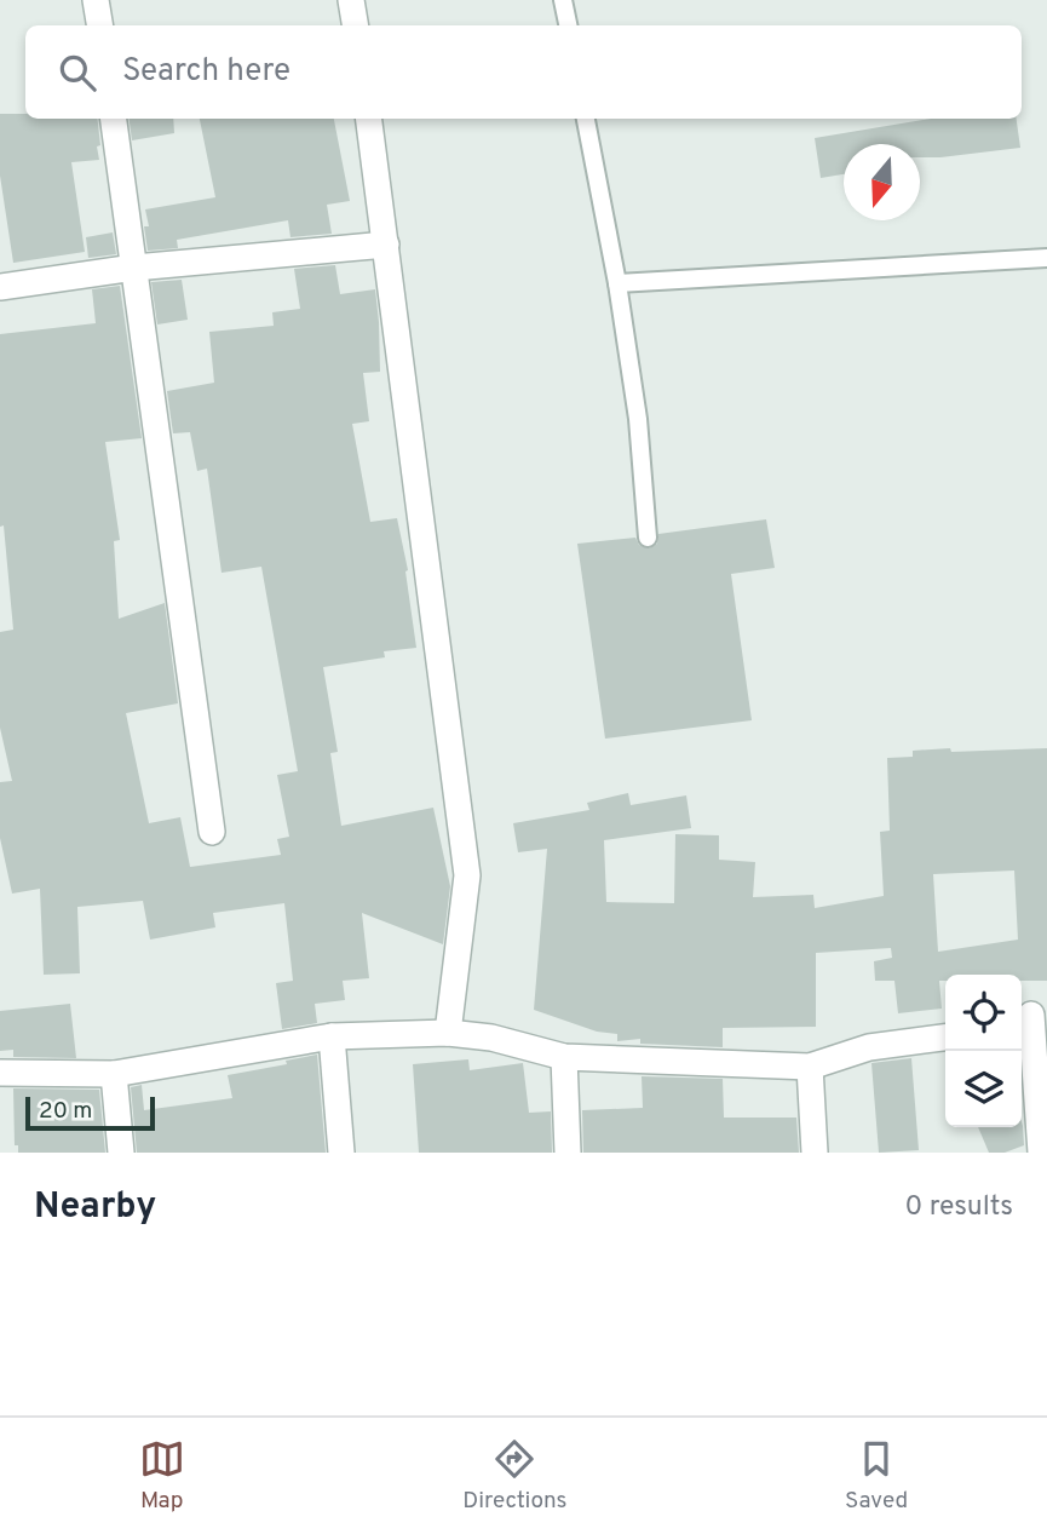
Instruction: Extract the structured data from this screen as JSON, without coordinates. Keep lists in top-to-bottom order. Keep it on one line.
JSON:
{"scale_bar":"20 m","north":"bottom","page":{"search":"Search here","scale":"20 m","heading":["Nearby","0 results"],"nav":["Map","Directions","Saved"]}}
